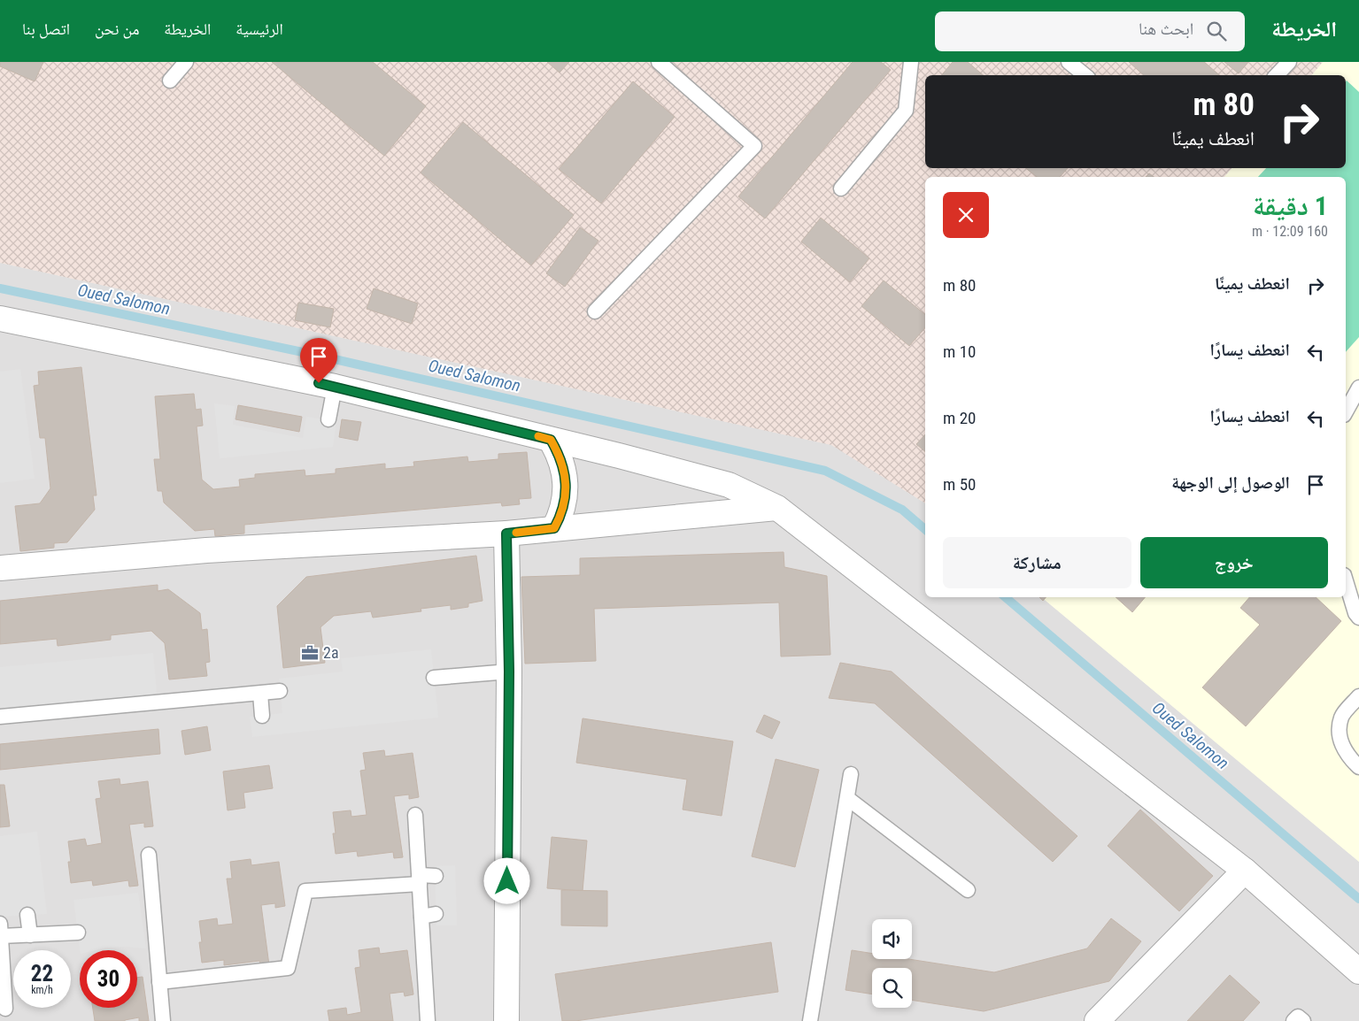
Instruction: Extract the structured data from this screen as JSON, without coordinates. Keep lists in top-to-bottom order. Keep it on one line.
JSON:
{"water":["Oued Salomon"],"places":{"office":["2a"]},"page":{"header":"الخريطة","search":"ابحث هنا","nav":["الرئيسية","الخريطة","من نحن","اتصل بنا"],"turn":["80 m","انعطف يمينًا"],"heading":["1 دقيقة","160 m · 12:09"],"list":[{"name":"انعطف يمينًا","value":"80 m"},{"name":"انعطف يسارًا","value":"10 m"},{"name":"انعطف يسارًا","value":"20 m"},{"name":"الوصول إلى الوجهة","value":"50 m"}],"buttons":["خروج","مشاركة"],"speed":"22 km/h","limit":"30"}}
